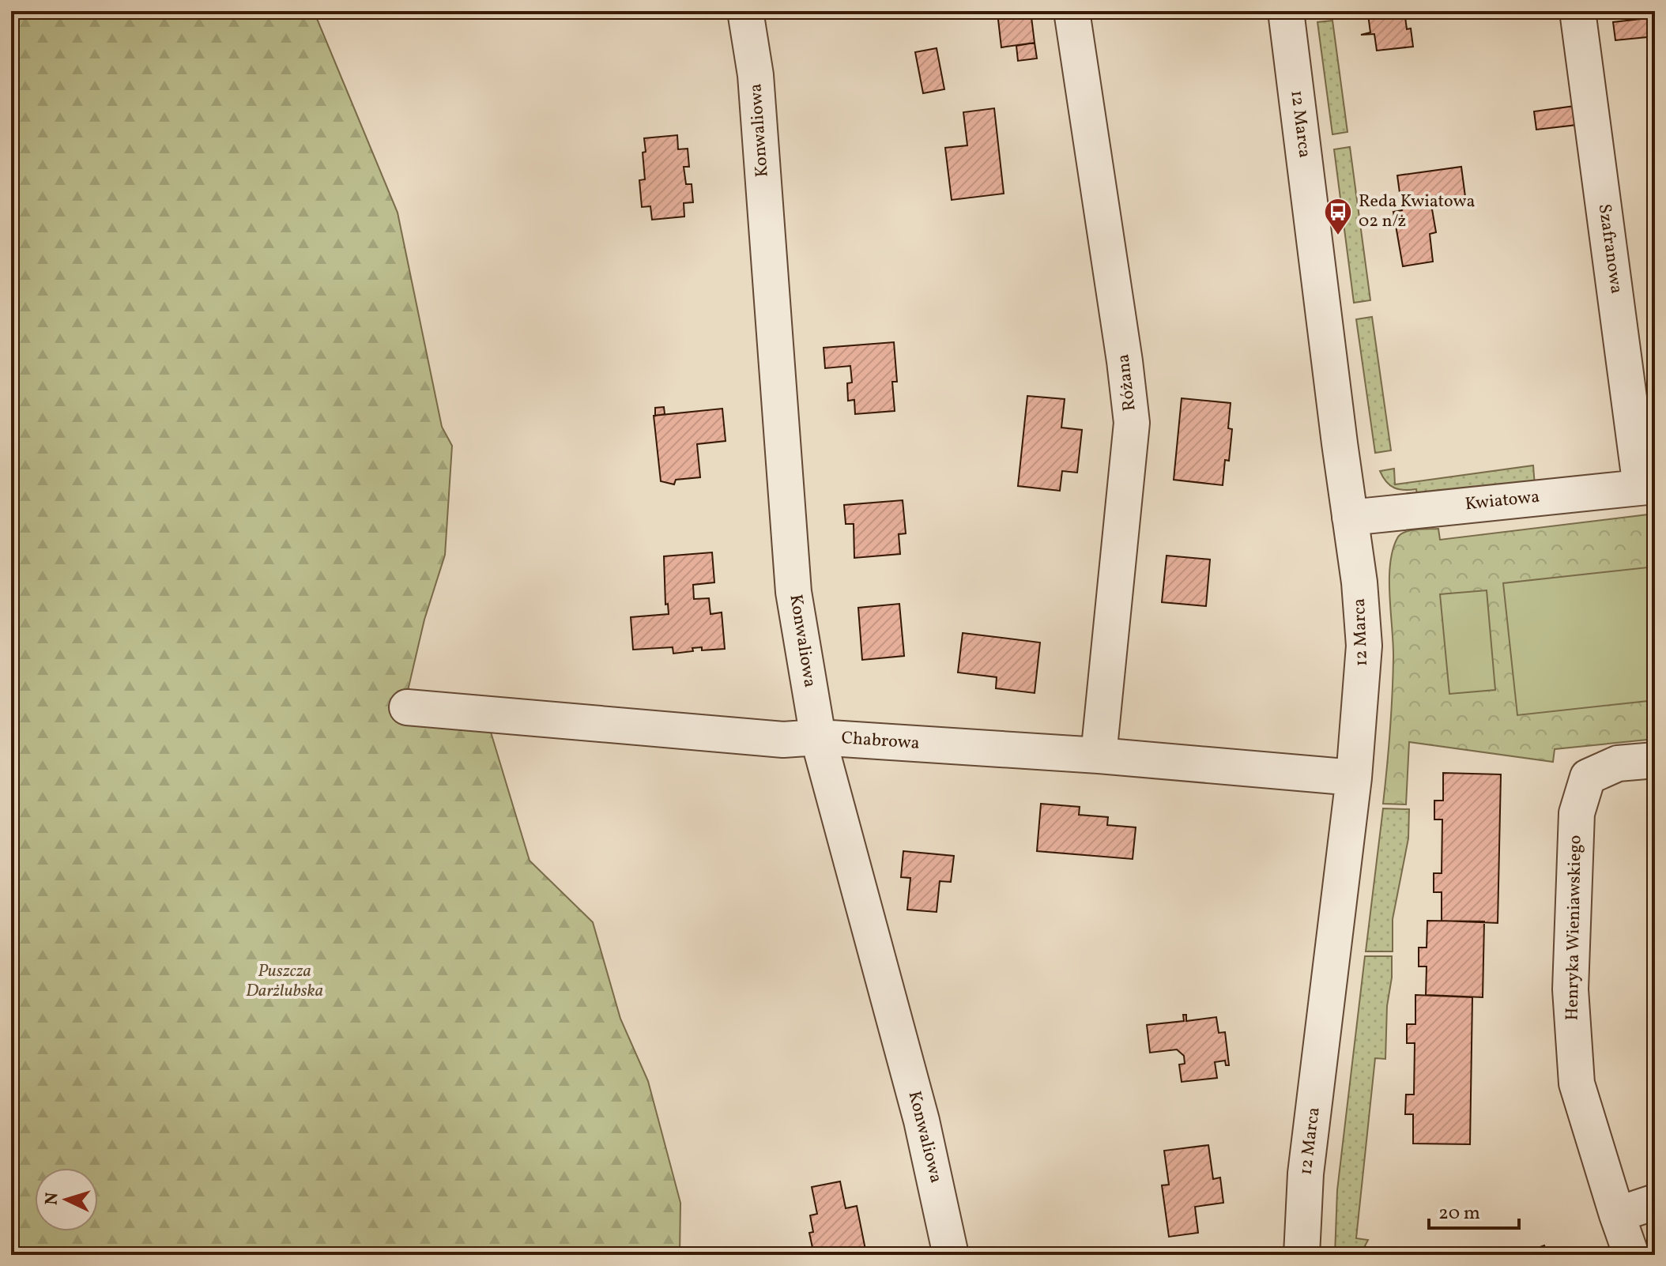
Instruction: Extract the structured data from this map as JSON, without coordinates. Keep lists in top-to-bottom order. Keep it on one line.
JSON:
{"streets":{"street":["12 Marca","Konwaliowa","Szafranowa","Różana","Kwiatowa","Chabrowa","Henryka Wieniawskiego"]},"crossings":[["12 Marca","Kwiatowa"],["12 Marca","Chabrowa"],["Konwaliowa","Chabrowa"],["Szafranowa","Kwiatowa"],["Różana","Chabrowa"]],"parks":["Puszcza Darżlubska"],"places":{"bus stop":["Reda Kwiatowa 02 n/ż"]},"scale_bar":"20 m","north":"left"}
